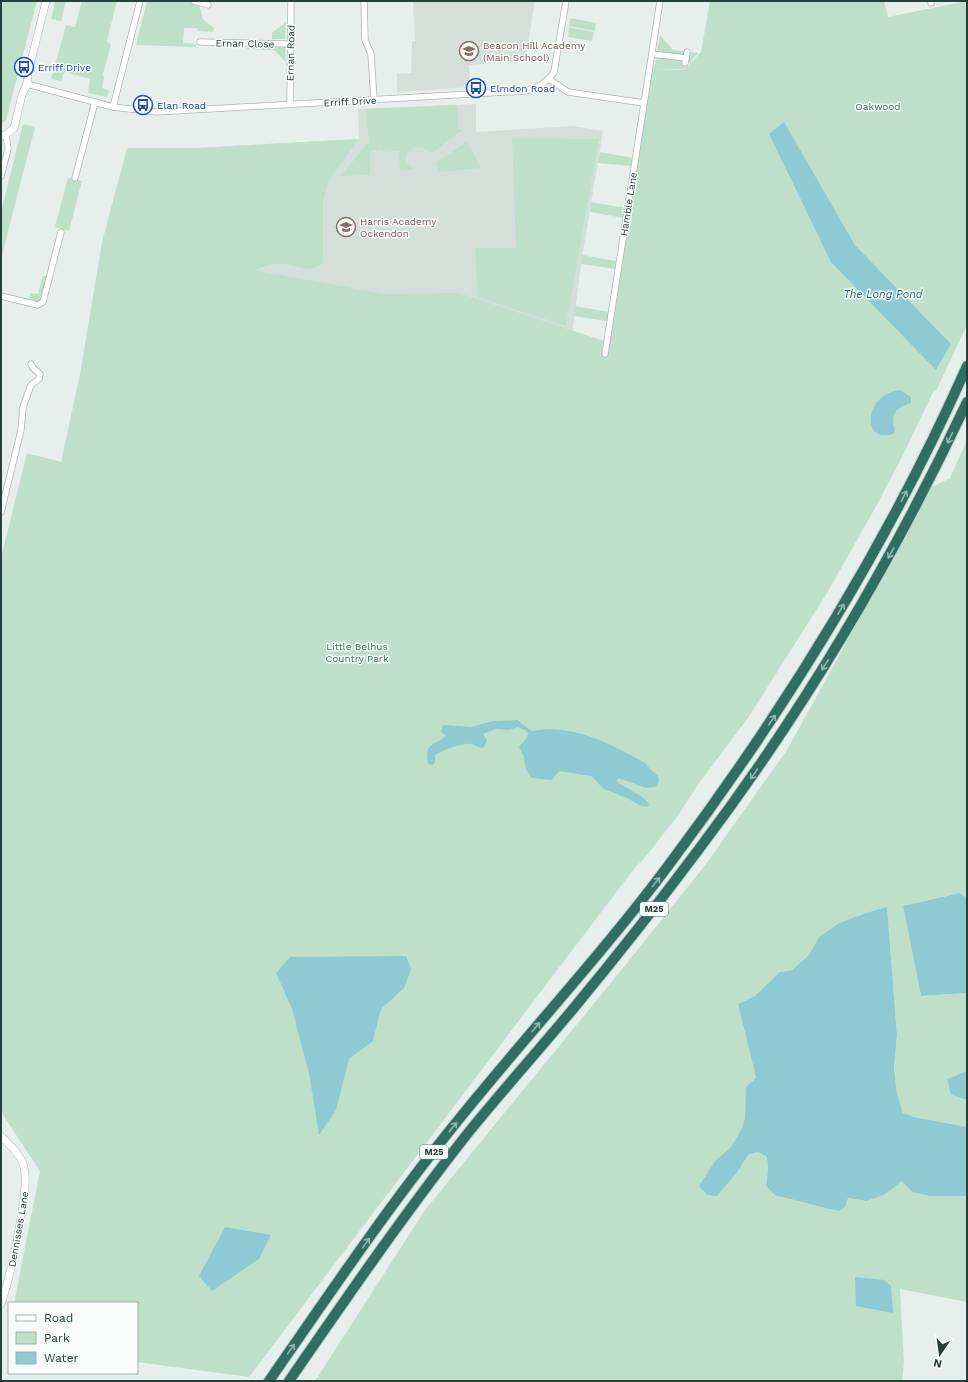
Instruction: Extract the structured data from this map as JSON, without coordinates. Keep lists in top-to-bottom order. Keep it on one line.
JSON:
{"streets":{"highway":["M25"],"street":["Ernan Close","Ernan Road","Erriff Drive","Hamble Lane","Dennisses Lane"]},"crossings":[["Ernan Close","Ernan Road"],["Ernan Road","Erriff Drive"]],"water":["The Long Pond"],"parks":["Oakwood","Little Belhus Country Park"],"places":{"school or university":["Beacon Hill Academy (Main School)","Harris Academy Ockendon"],"bus stop":["Erriff Drive","Elmdon Road","Elan Road"]},"legend":["Road","Park","Water"],"north":"bottom"}
